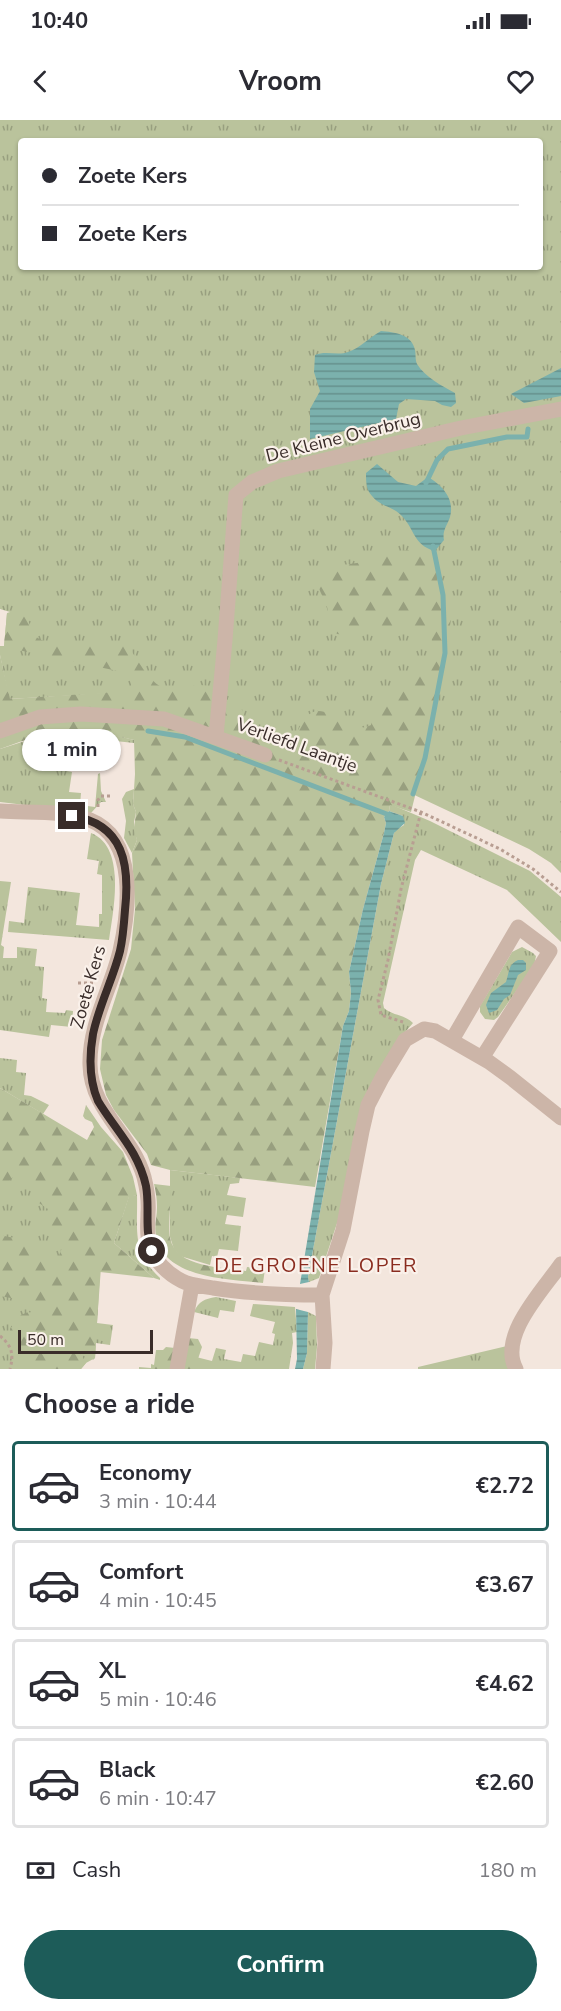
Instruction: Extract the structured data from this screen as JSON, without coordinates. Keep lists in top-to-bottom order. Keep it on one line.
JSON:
{"streets":{"street":["De Kleine Overbrug","Verliefd Laantje","Zoete Kers"]},"crossings":[["De Kleine Overbrug","Verliefd Laantje"]],"districts":["DE GROENE LOPER"],"scale_bar":"50 m","page":{"status":"10:40","header":"Vroom","banner":["Zoete Kers","Zoete Kers"],"bubble":"1 min","scale":"50 m","heading":"Choose a ride","list":[{"name":"Economy","note":"3 min · 10:44","value":"€2.72"},{"name":"Comfort","note":"4 min · 10:45","value":"€3.67"},{"name":"XL","note":"5 min · 10:46","value":"€4.62"},{"name":"Black","note":"6 min · 10:47","value":"€2.60"}],"pay":["Cash","180 m"],"buttons":"Confirm"}}
